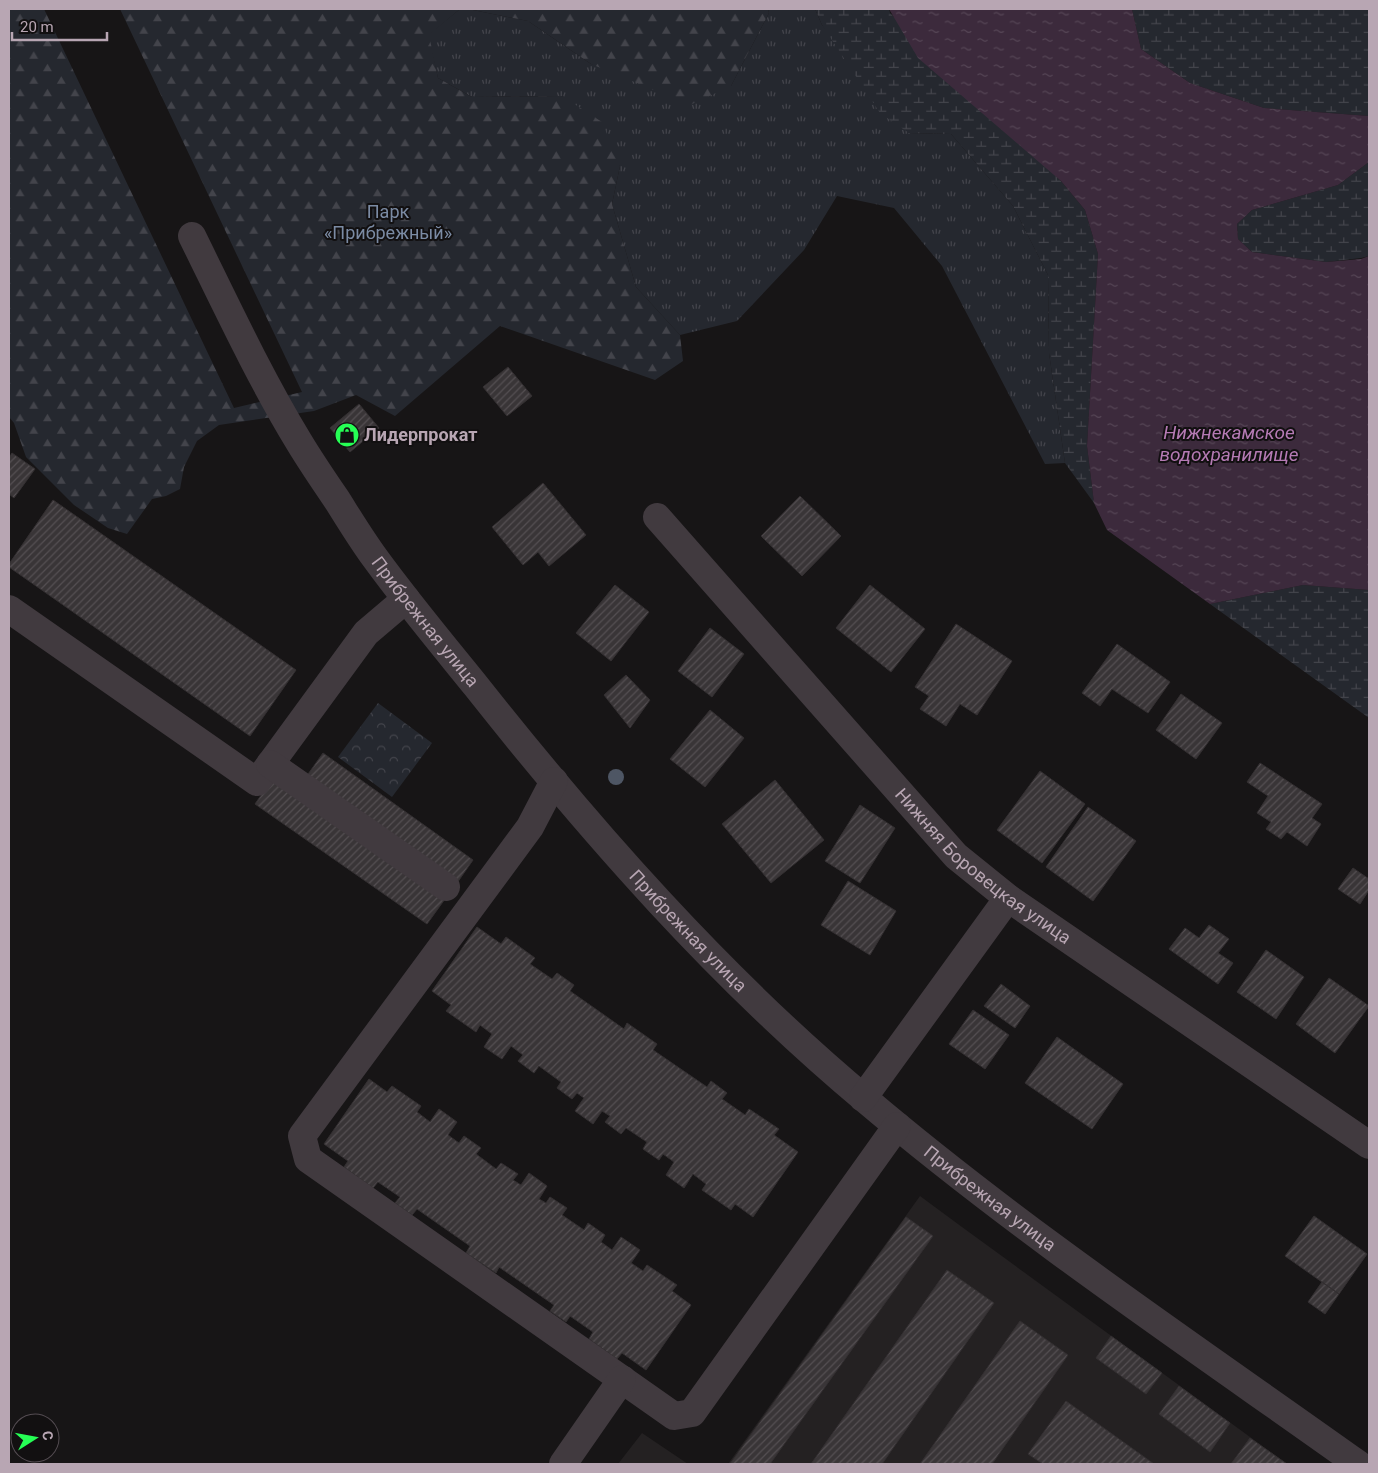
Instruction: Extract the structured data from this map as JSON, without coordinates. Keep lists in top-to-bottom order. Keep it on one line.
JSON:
{"streets":{"street":["Прибрежная улица","Нижняя Боровецкая улица"]},"water":["Нижнекамское водохранилище"],"parks":["Парк «Прибрежный»"],"places":{"shop":["Лидерпрокат"]},"scale_bar":"20 m","north":"right"}
